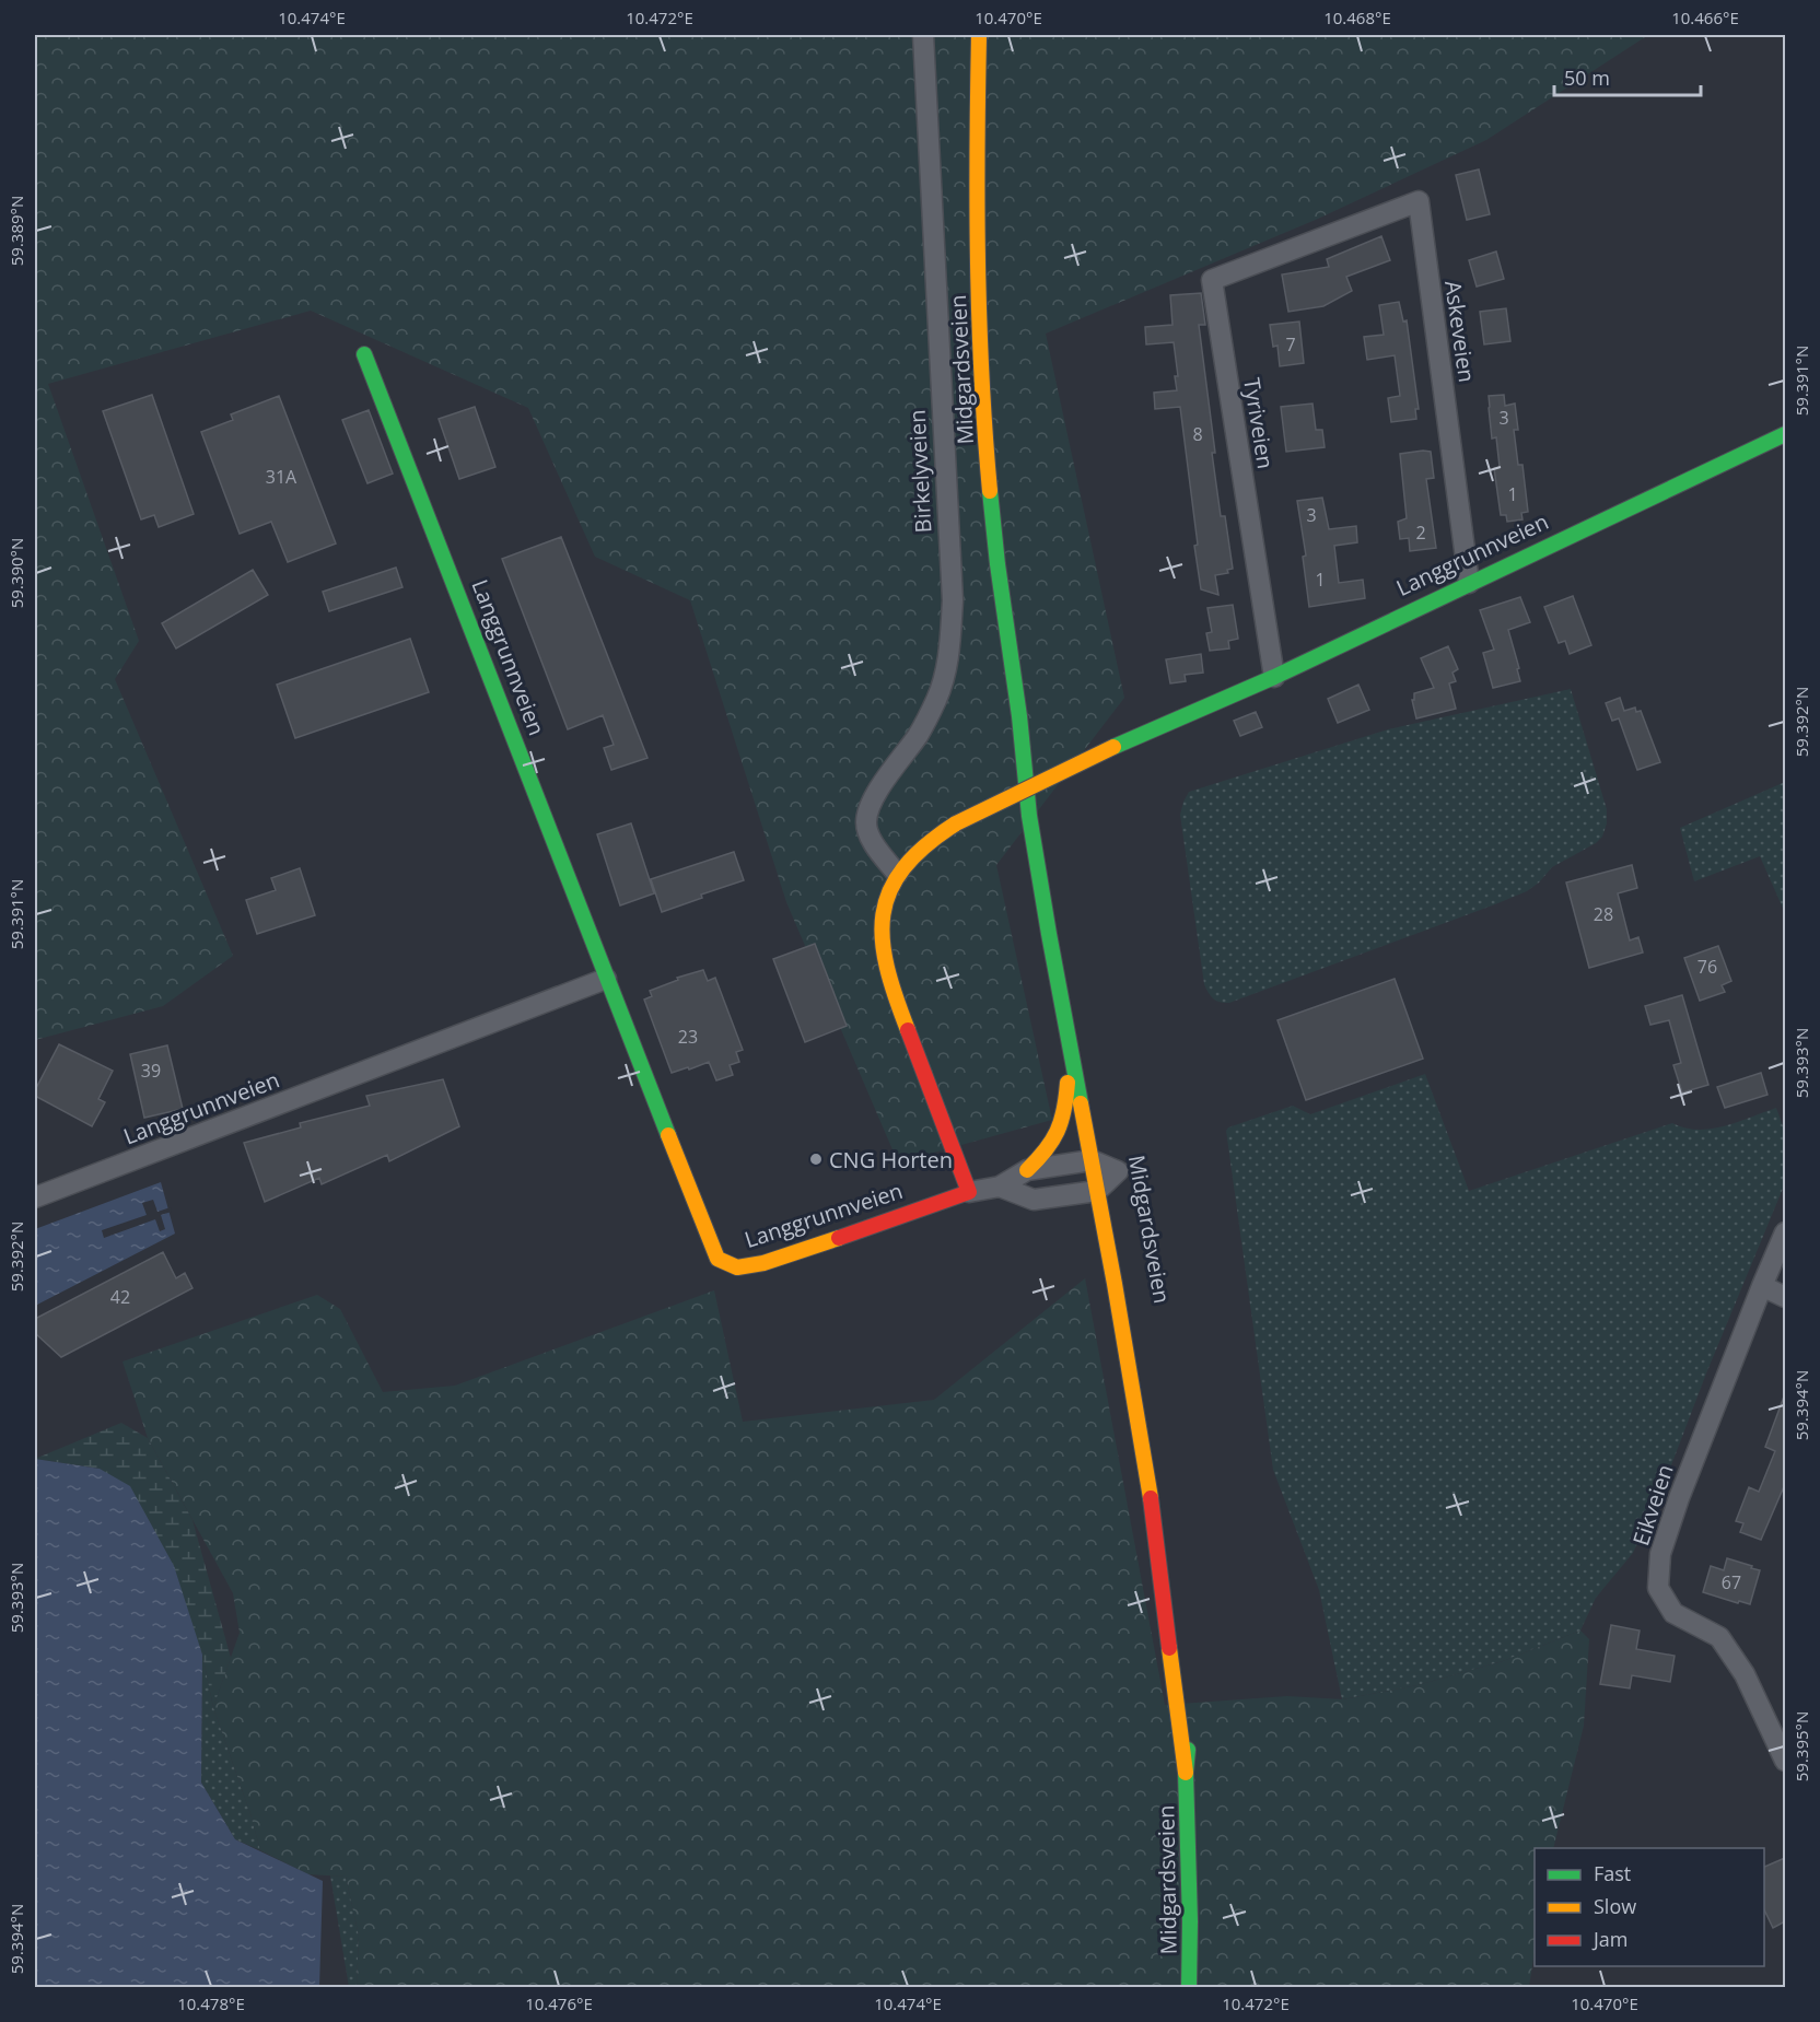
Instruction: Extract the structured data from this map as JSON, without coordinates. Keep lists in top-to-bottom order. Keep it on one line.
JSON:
{"streets":{"main road":["Midgardsveien","Langgrunnveien"],"street":["Askeveien","Tyriveien","Birkelyveien","Eikveien"]},"crossings":[["Askeveien","Tyriveien"],["Askeveien","Langgrunnveien"],["Midgardsveien","Langgrunnveien"],["Tyriveien","Langgrunnveien"],["Birkelyveien","Langgrunnveien"]],"places":["CNG Horten"],"house_numbers":["7","3","8","31A","1","3","2","1","28","76","23","39","42","67"],"legend":["Fast","Slow","Jam"],"scale_bar":"50 m","coordinates":["10.474°E","10.472°E","10.470°E","10.468°E","10.466°E","59.389°N","59.391°N","59.390°N","59.392°N","59.393°N","59.394°N","59.395°N","10.478°E","10.476°E"]}
